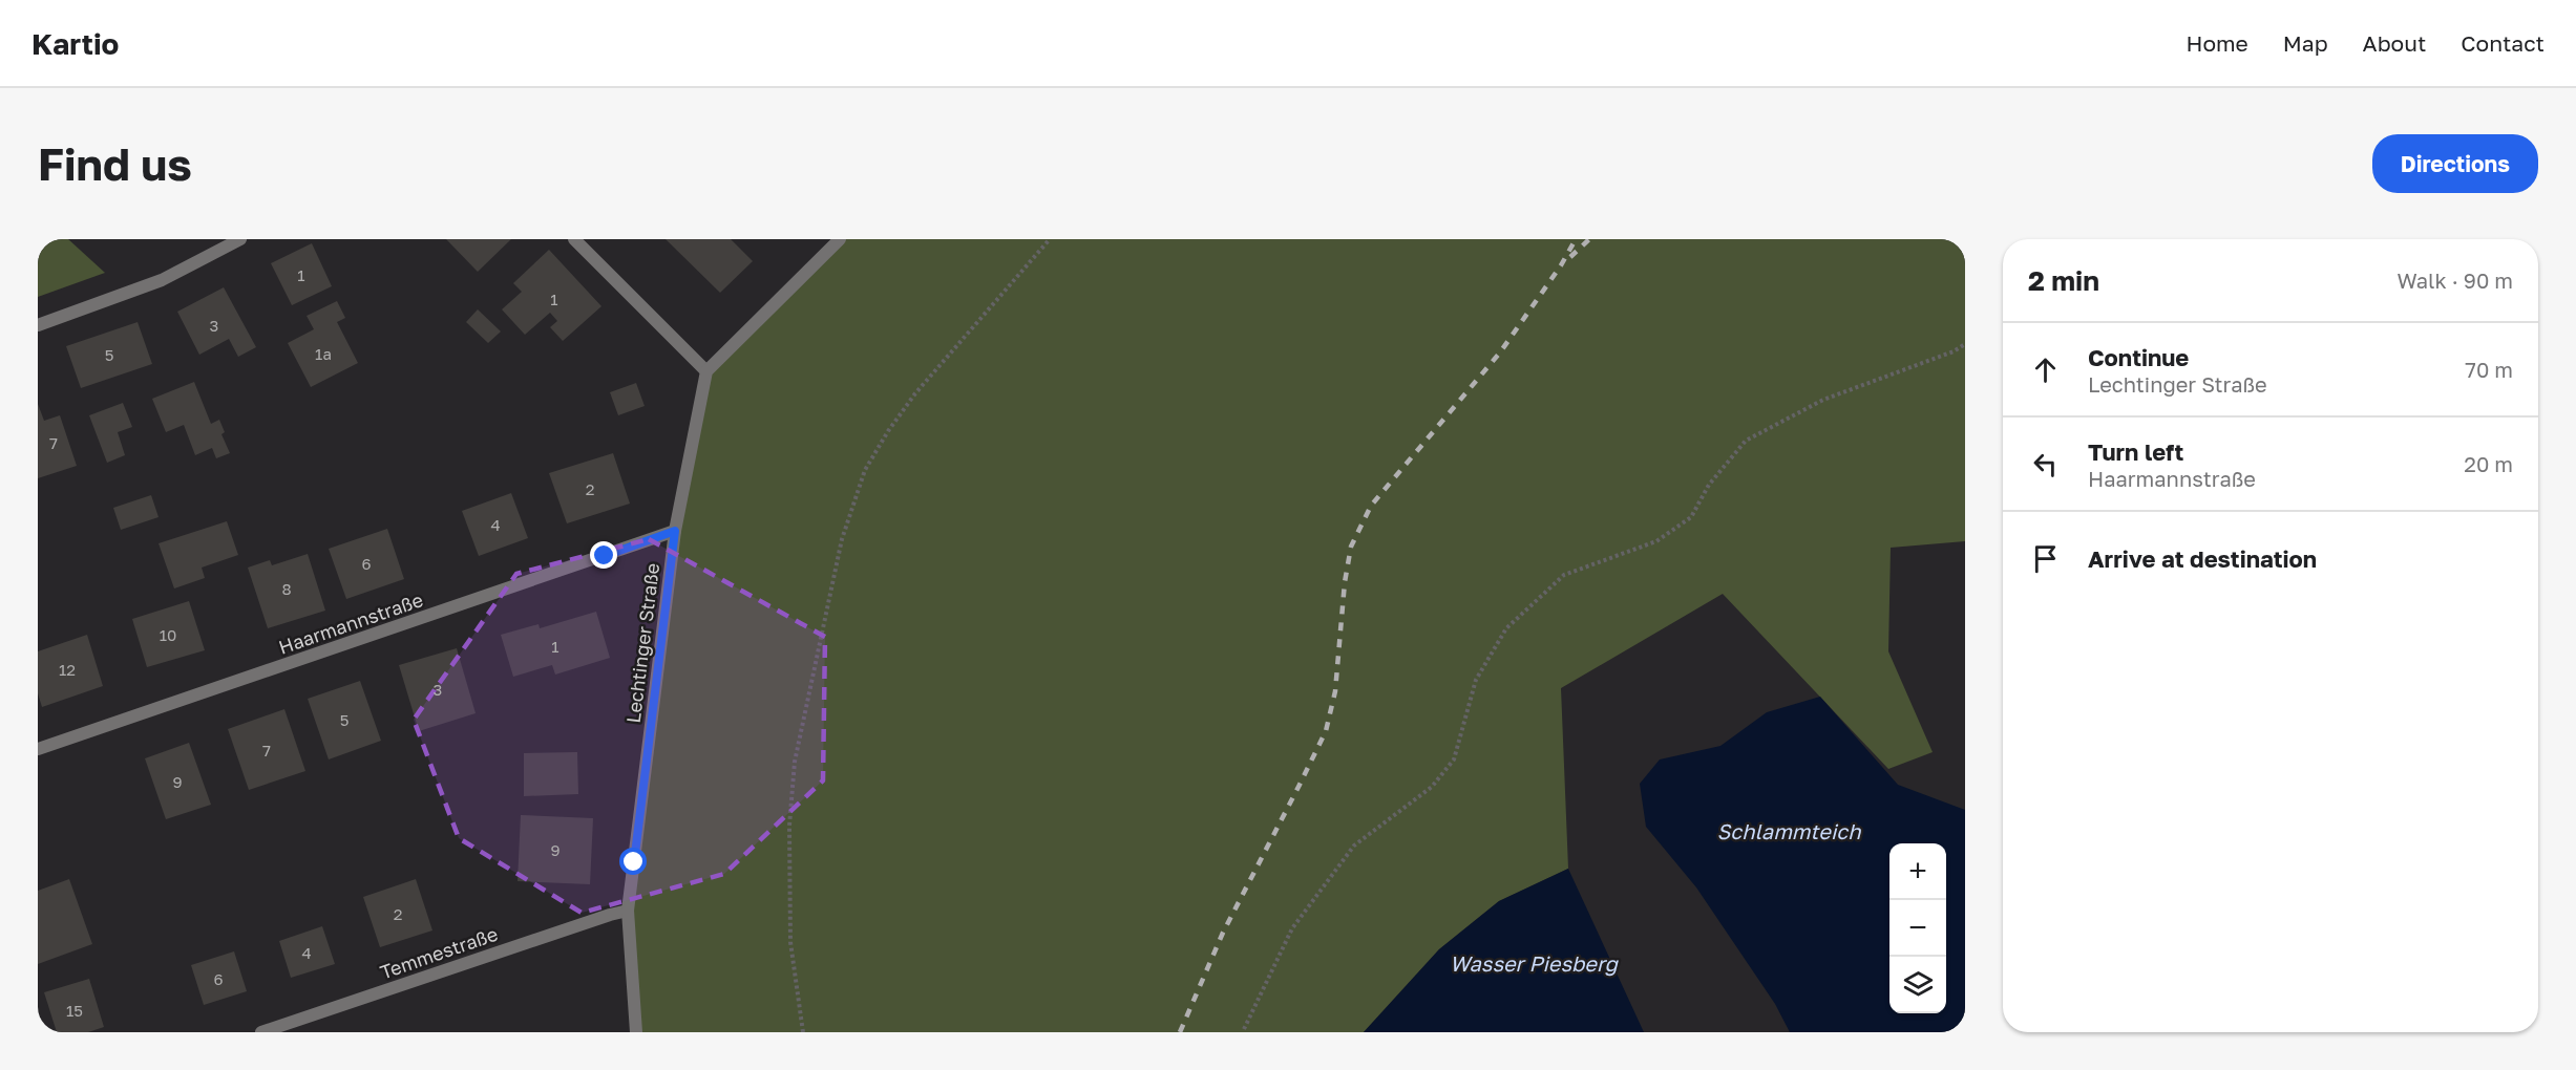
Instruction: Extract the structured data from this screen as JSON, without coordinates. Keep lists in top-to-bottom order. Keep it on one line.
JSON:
{"streets":{"street":["Haarmannstraße","Lechtinger Straße","Temmestraße"]},"crossings":[["Haarmannstraße","Lechtinger Straße"],["Lechtinger Straße","Temmestraße"]],"water":["Schlammteich","Wasser Piesberg"],"house_numbers":["1","1","3","1a","5","7","2","4","6","8","10","1","12","3","5","7","9","9","2","4","6","15"],"page":{"header":"Kartio","nav":["Home","Map","About","Contact"],"buttons":"Directions","title":"Find us","heading":["2 min","Walk · 90 m"],"list":[["Continue","Lechtinger Straße","70 m"],["Turn left","Haarmannstraße","20 m"],"Arrive at destination"],"map_buttons":["+","−"]}}
